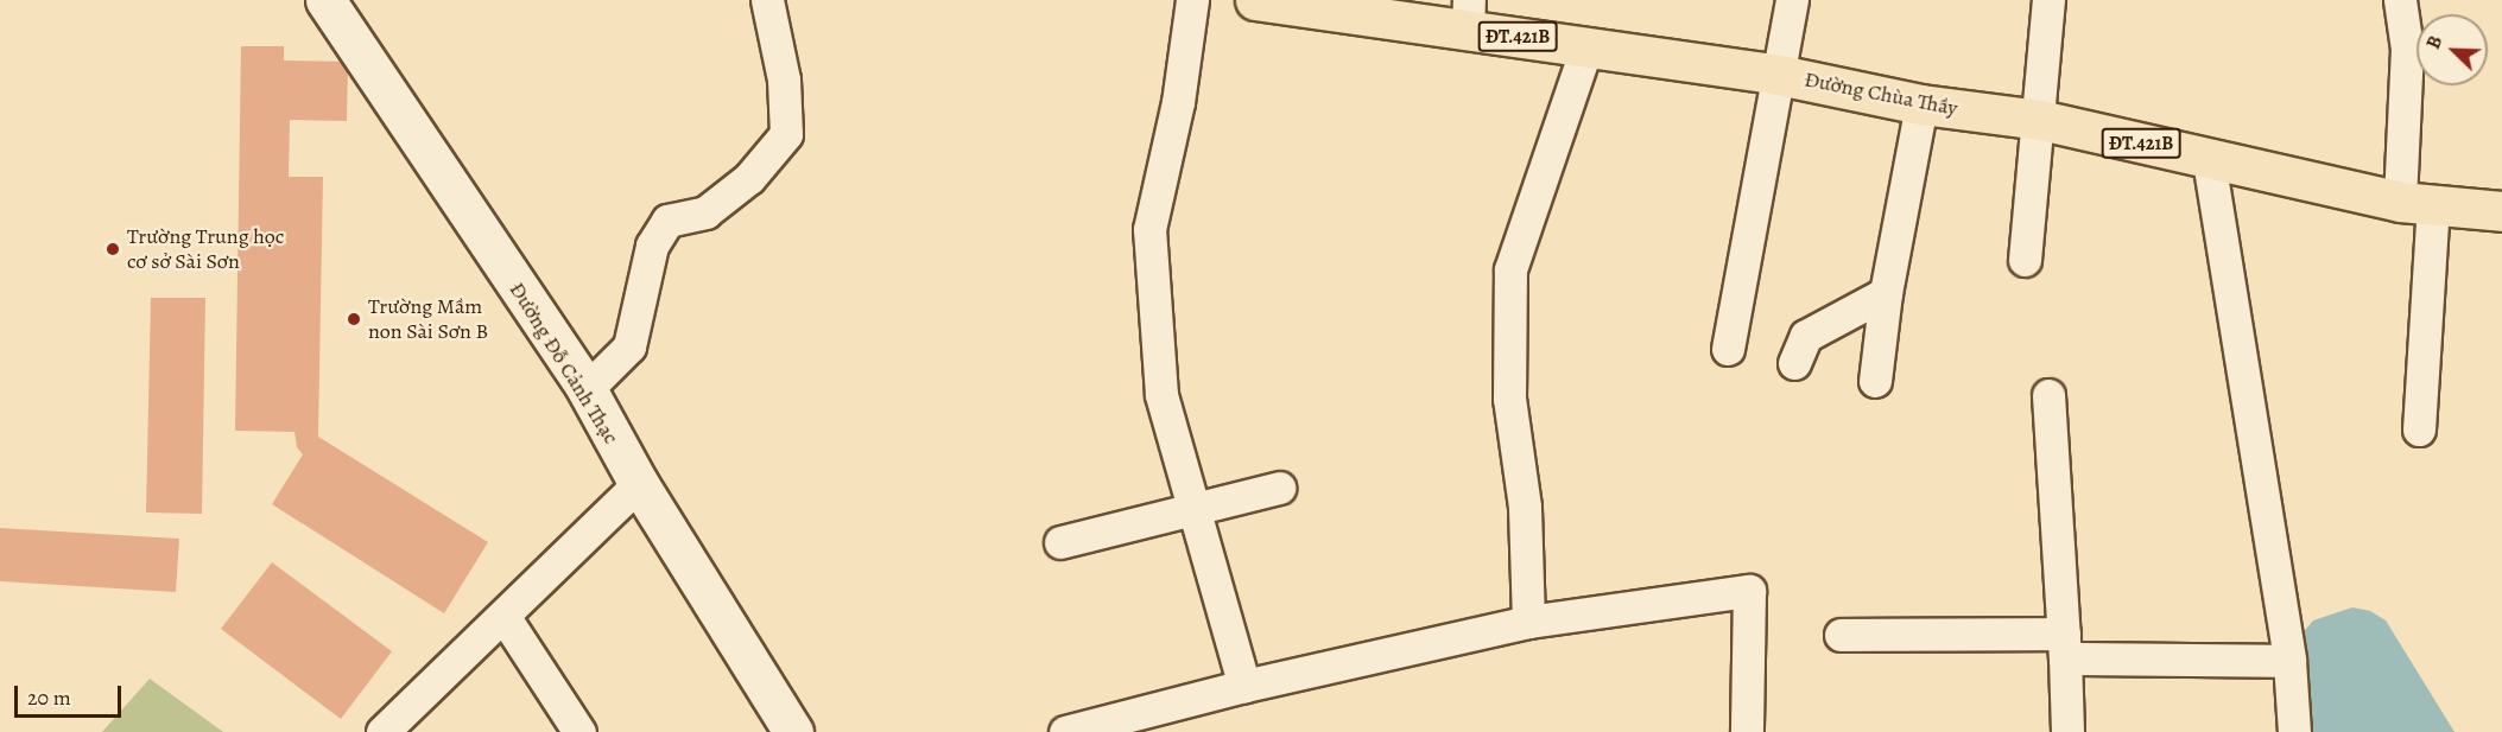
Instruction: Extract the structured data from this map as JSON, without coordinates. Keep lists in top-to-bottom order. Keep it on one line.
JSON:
{"streets":{"main road":["ĐT.421B","Đường Chùa Thầy"],"street":["Đường Đỗ Cảnh Thạc"]},"places":["Trường Trung học cơ sở Sài Sơn","Trường Mầm non Sài Sơn B"],"scale_bar":"20 m","north":"top left"}
